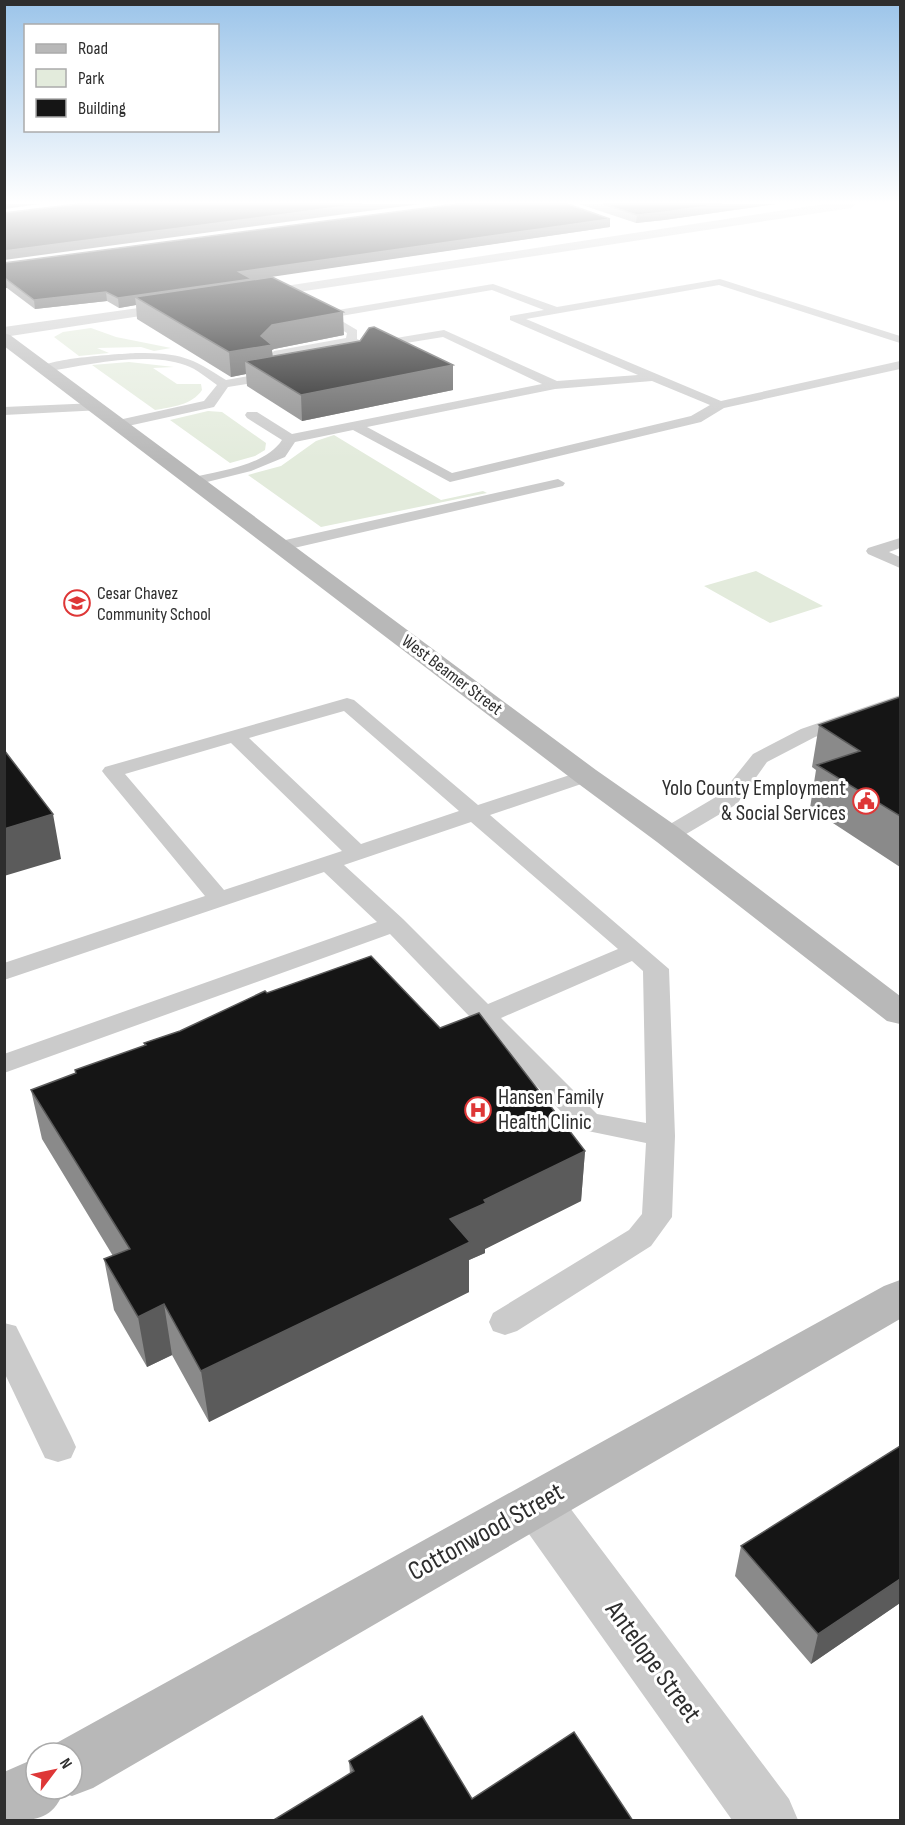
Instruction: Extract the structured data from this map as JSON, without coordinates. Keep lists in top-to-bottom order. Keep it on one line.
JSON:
{"streets":{"street":["West Beamer Street","Cottonwood Street","Antelope Street"]},"crossings":[["Cottonwood Street","Antelope Street"]],"places":{"school or university":["Cesar Chavez Community School"],"public building":["Yolo County Employment & Social Services"],"hospital":["Hansen Family Health Clinic"]},"legend":["Road","Park","Building"],"north":"top right"}
